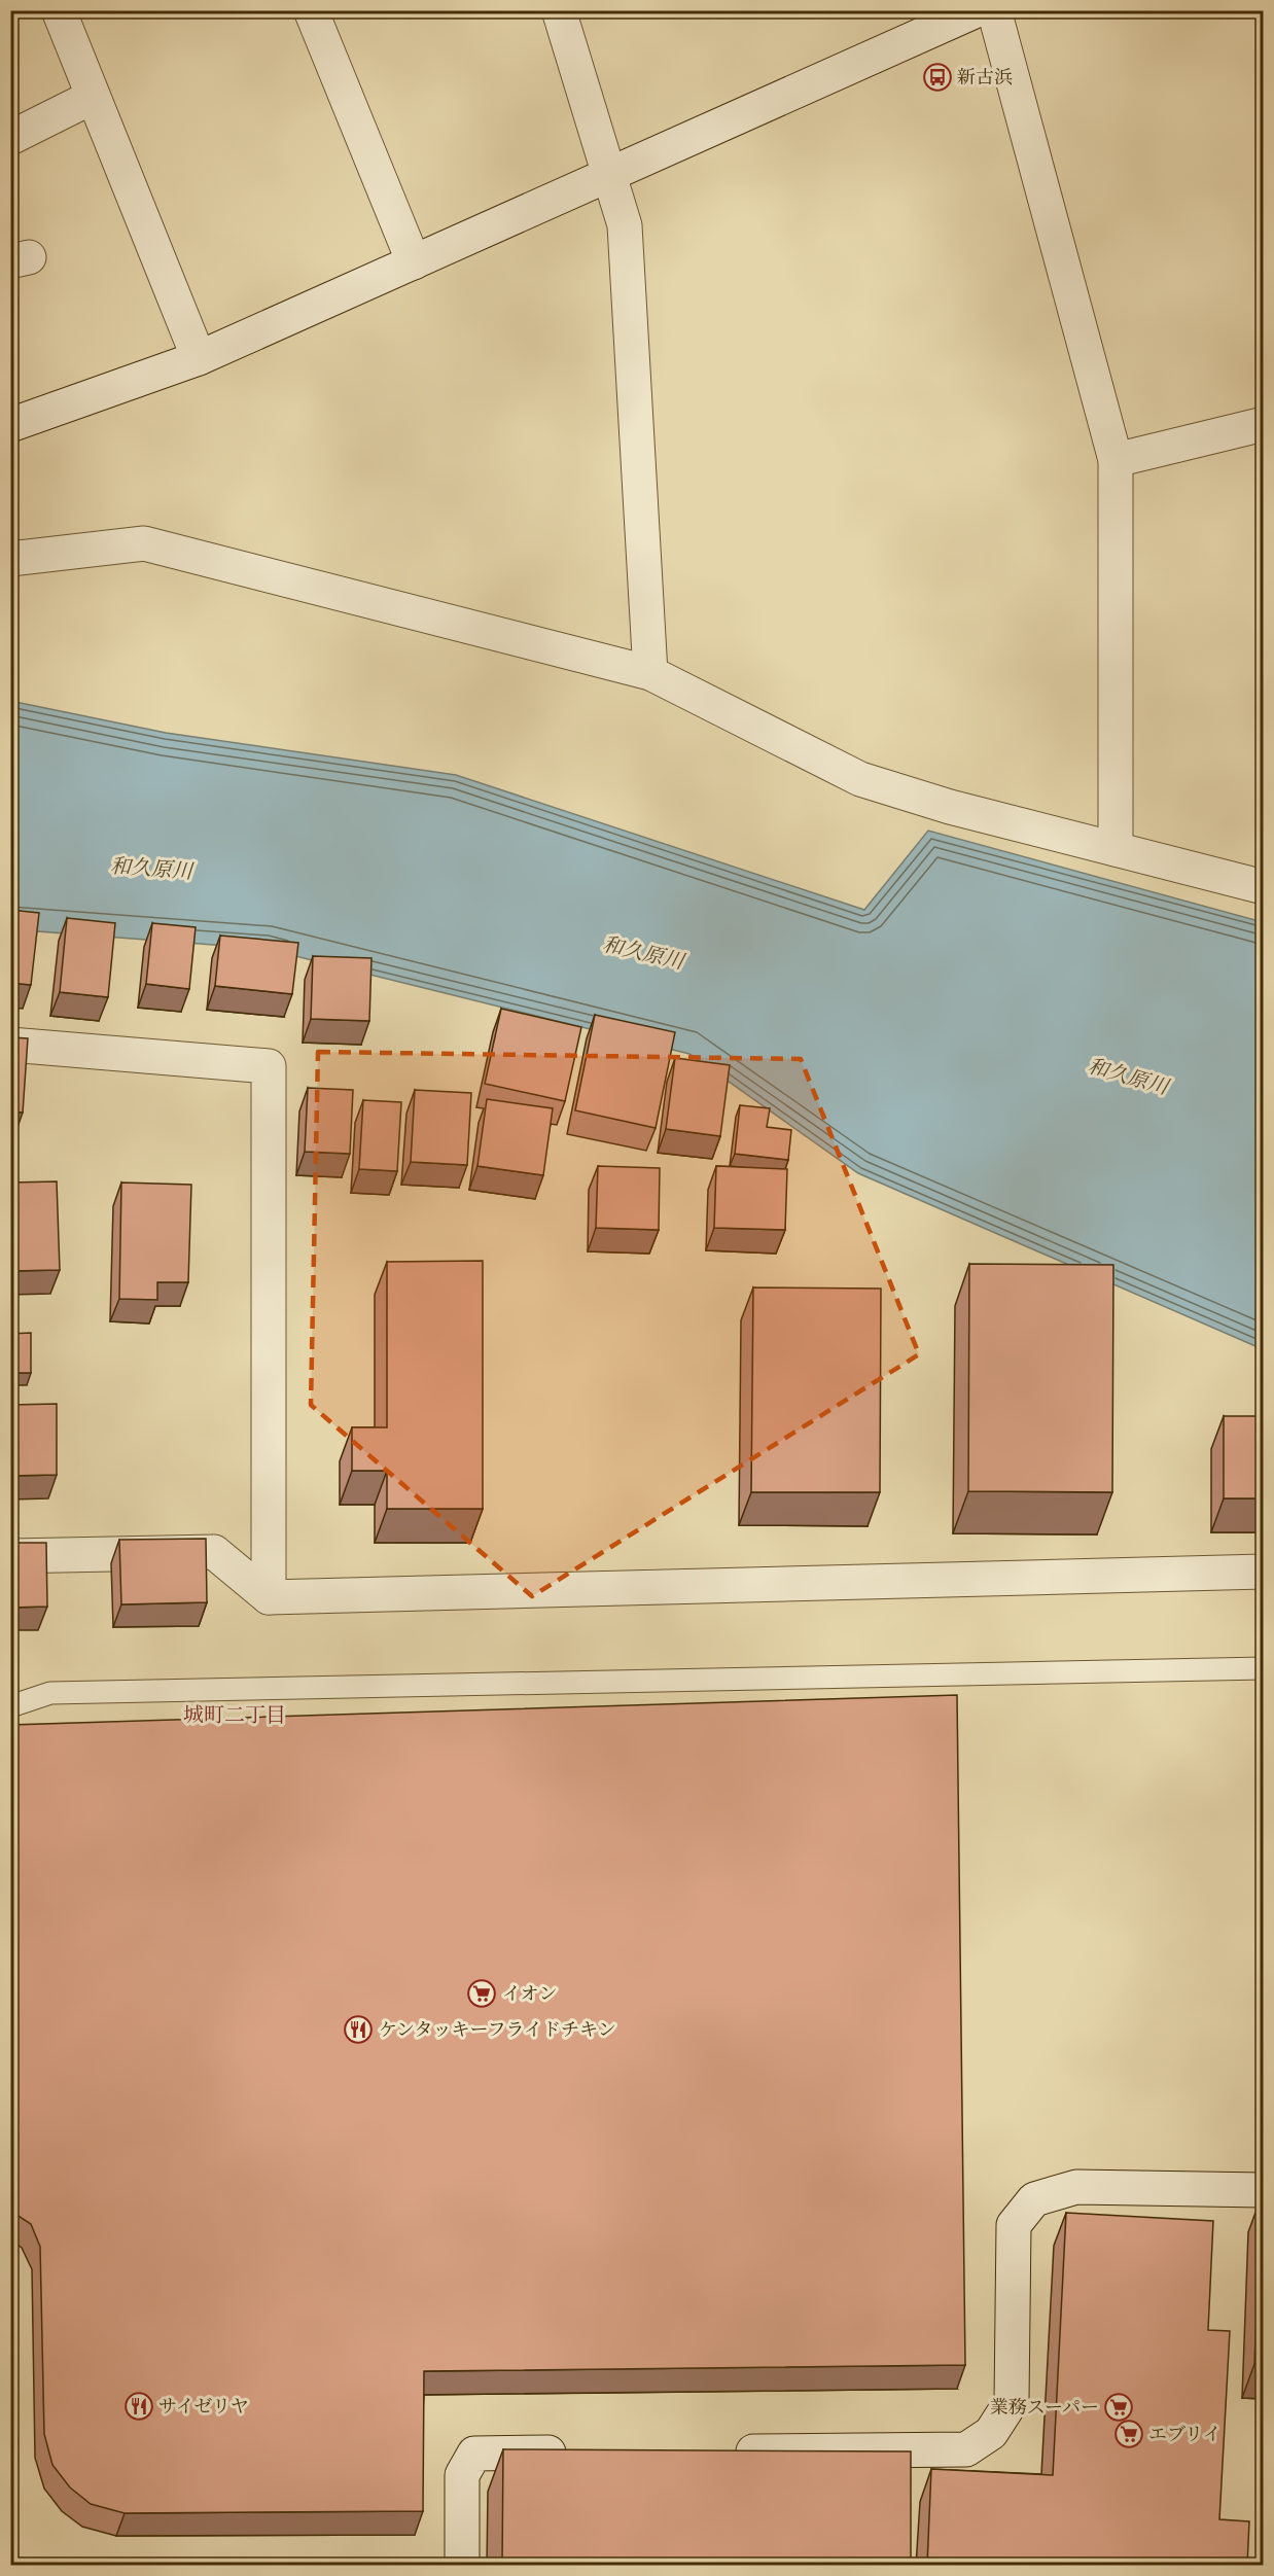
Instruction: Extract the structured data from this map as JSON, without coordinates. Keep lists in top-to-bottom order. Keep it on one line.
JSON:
{"districts":["城町二丁目"],"water":["和久原川"],"places":{"bus stop":["新古浜"],"supermarket":["イオン","業務スーパー","エブリイ"],"restaurant":["ケンタッキーフライドチキン","サイゼリヤ"]}}
